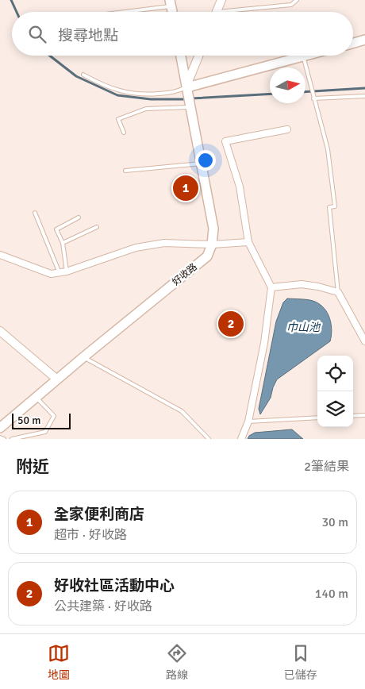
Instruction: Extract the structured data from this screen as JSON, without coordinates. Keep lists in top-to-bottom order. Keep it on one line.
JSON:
{"streets":{"main road":["好收路"]},"water":["巾山池"],"scale_bar":"50 m","north":"right","page":{"search":"搜尋地點","pins":["1","2"],"scale":"50 m","heading":["附近","2筆結果"],"list":[{"mark":"1","name":"全家便利商店","note":"超市 · 好收路","value":"30 m"},{"mark":"2","name":"好收社區活動中心","note":"公共建築 · 好收路","value":"140 m"}],"nav":["地圖","路線","已儲存"]}}
